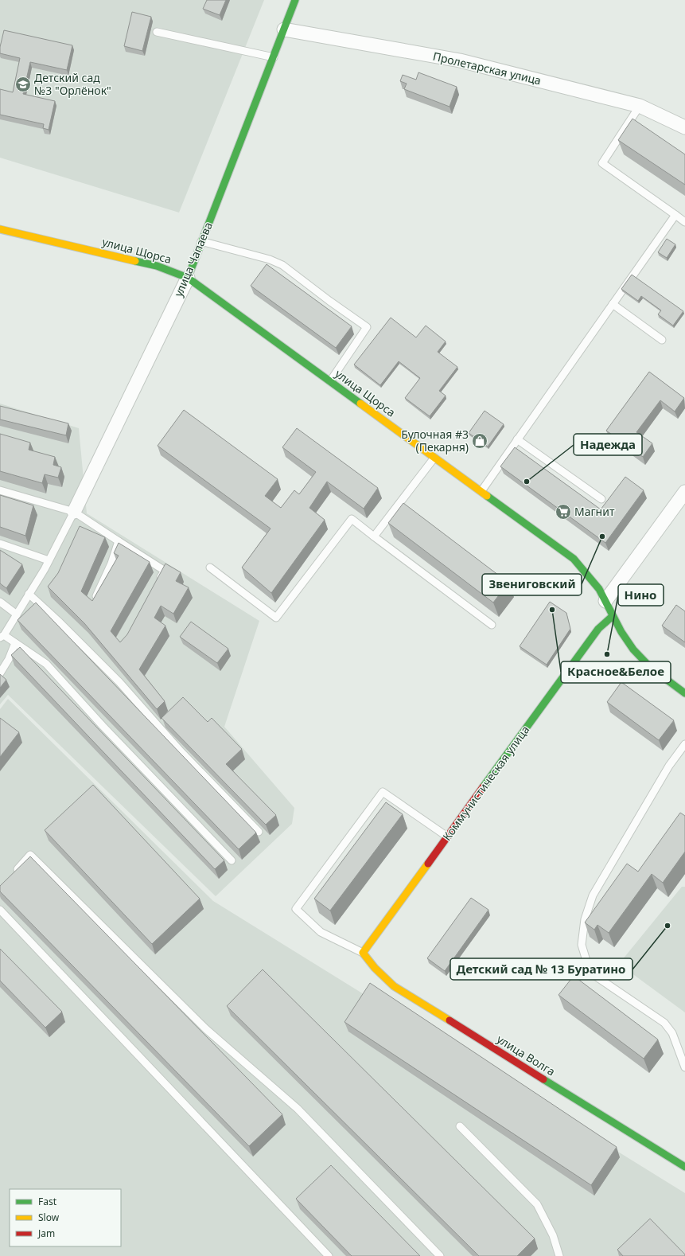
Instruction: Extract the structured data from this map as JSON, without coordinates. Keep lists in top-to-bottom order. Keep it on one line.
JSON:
{"streets":{"main road":["улица Щорса","улица Чапаева","Коммунистическая улица","улица Волга"],"street":["Пролетарская улица"]},"crossings":[["Пролетарская улица","улица Чапаева"],["улица Щорса","улица Чапаева"],["улица Щорса","Коммунистическая улица"],["Коммунистическая улица","улица Волга"]],"places":{"school or university":["Детский сад №3 \"Орлёнок\""],"shop":["Булочная #3 (Пекарня)"],"other":["Надежда","Звениговский","Красное&Белое","Нино","Детский сад № 13 Буратино"],"supermarket":["Магнит"]},"legend":["Fast","Slow","Jam"]}
